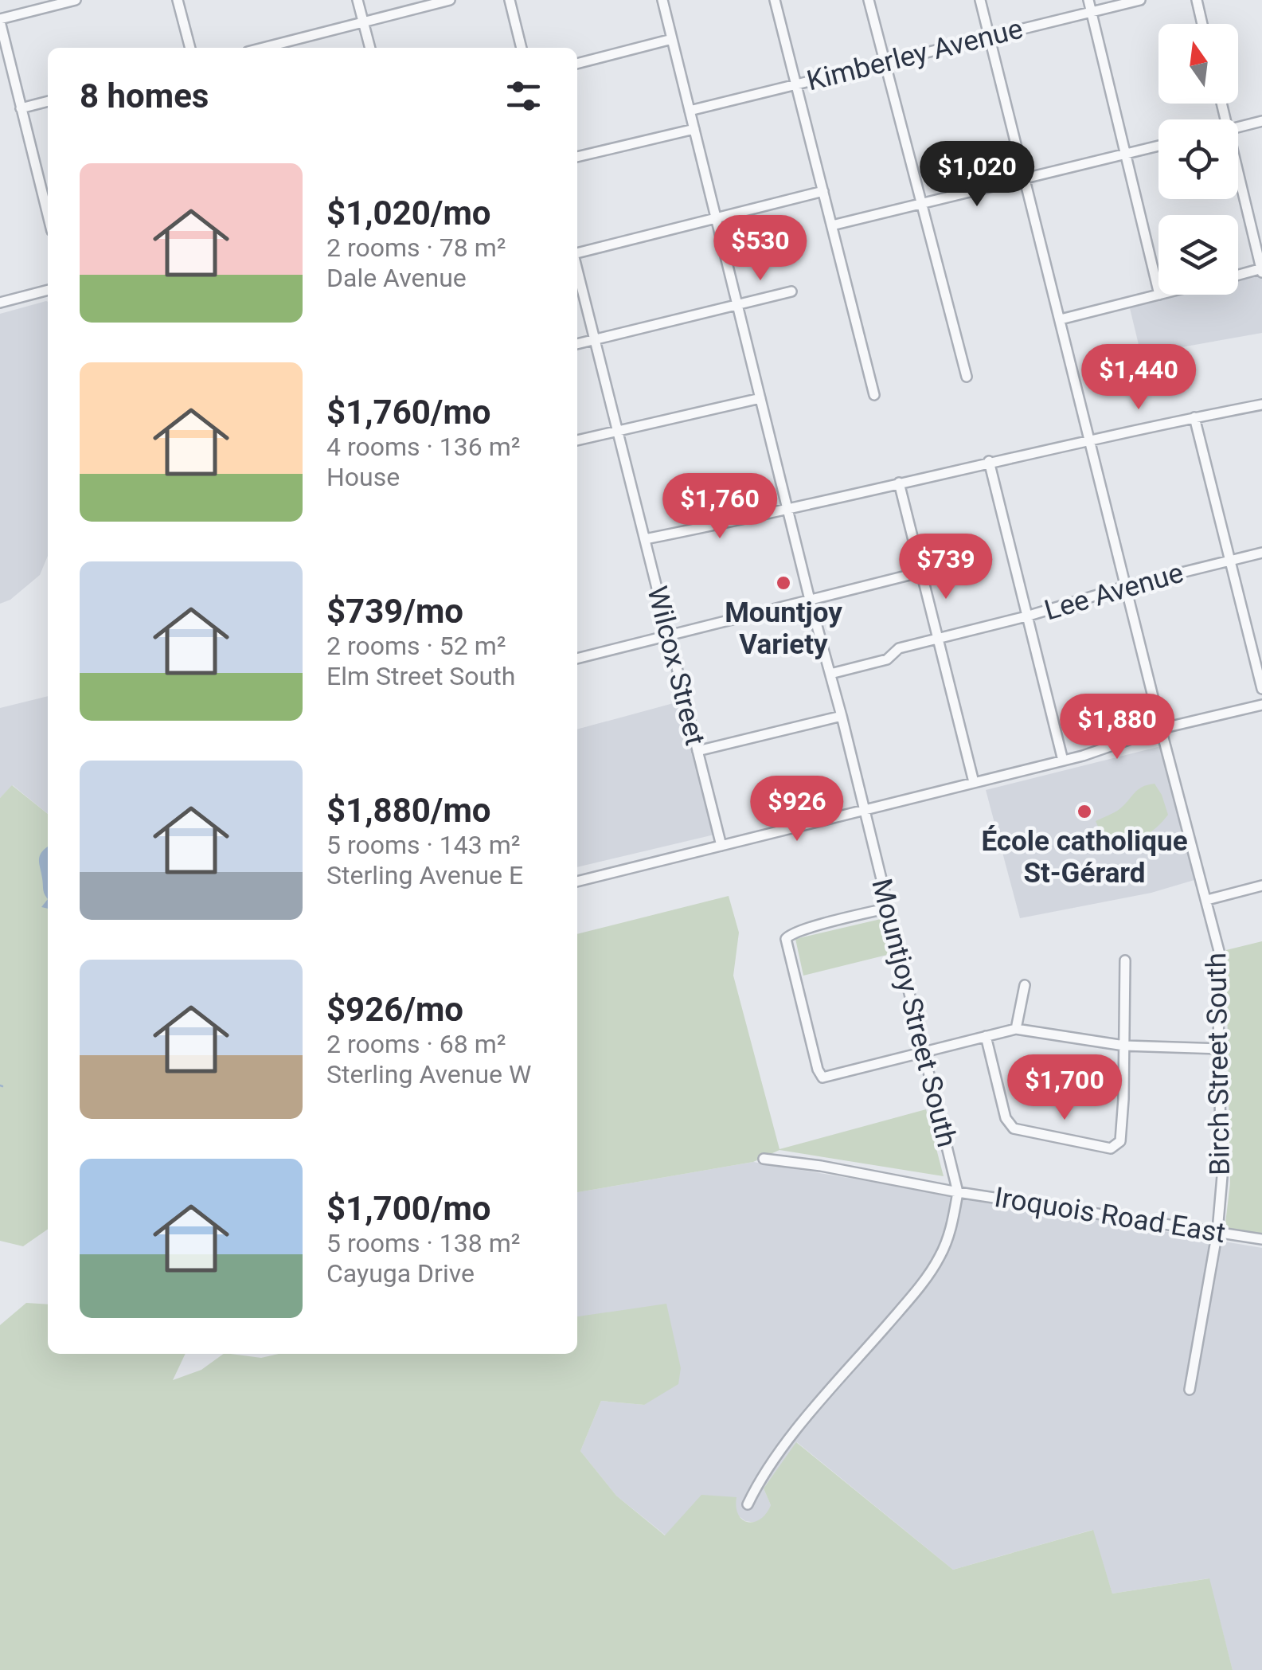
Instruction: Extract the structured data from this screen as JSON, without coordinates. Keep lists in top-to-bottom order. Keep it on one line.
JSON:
{"streets":{"street":["Kimberley Avenue","Lee Avenue","Wilcox Street","Mountjoy Street South","Birch Street South","Iroquois Road East"]},"crossings":[["Kimberley Avenue","Mountjoy Street South"],["Kimberley Avenue","Birch Street South"],["Lee Avenue","Mountjoy Street South"],["Lee Avenue","Birch Street South"],["Mountjoy Street South","Iroquois Road East"],["Birch Street South","Iroquois Road East"]],"places":["Mountjoy Variety","École catholique St-Gérard"],"north":"top","page":{"heading":"8 homes","price":["$1,020","$530","$1,440","$1,760","$739","$1,880","$926","$1,700"],"list":[{"name":"$1,020/mo","note":"2 rooms · 78 m² · Dale Avenue"},{"name":"$1,760/mo","note":"4 rooms · 136 m² · House"},{"name":"$739/mo","note":"2 rooms · 52 m² · Elm Street South"},{"name":"$1,880/mo","note":"5 rooms · 143 m² · Sterling Avenue E"},{"name":"$926/mo","note":"2 rooms · 68 m² · Sterling Avenue W"},{"name":"$1,700/mo","note":"5 rooms · 138 m² · Cayuga Drive"}]}}
